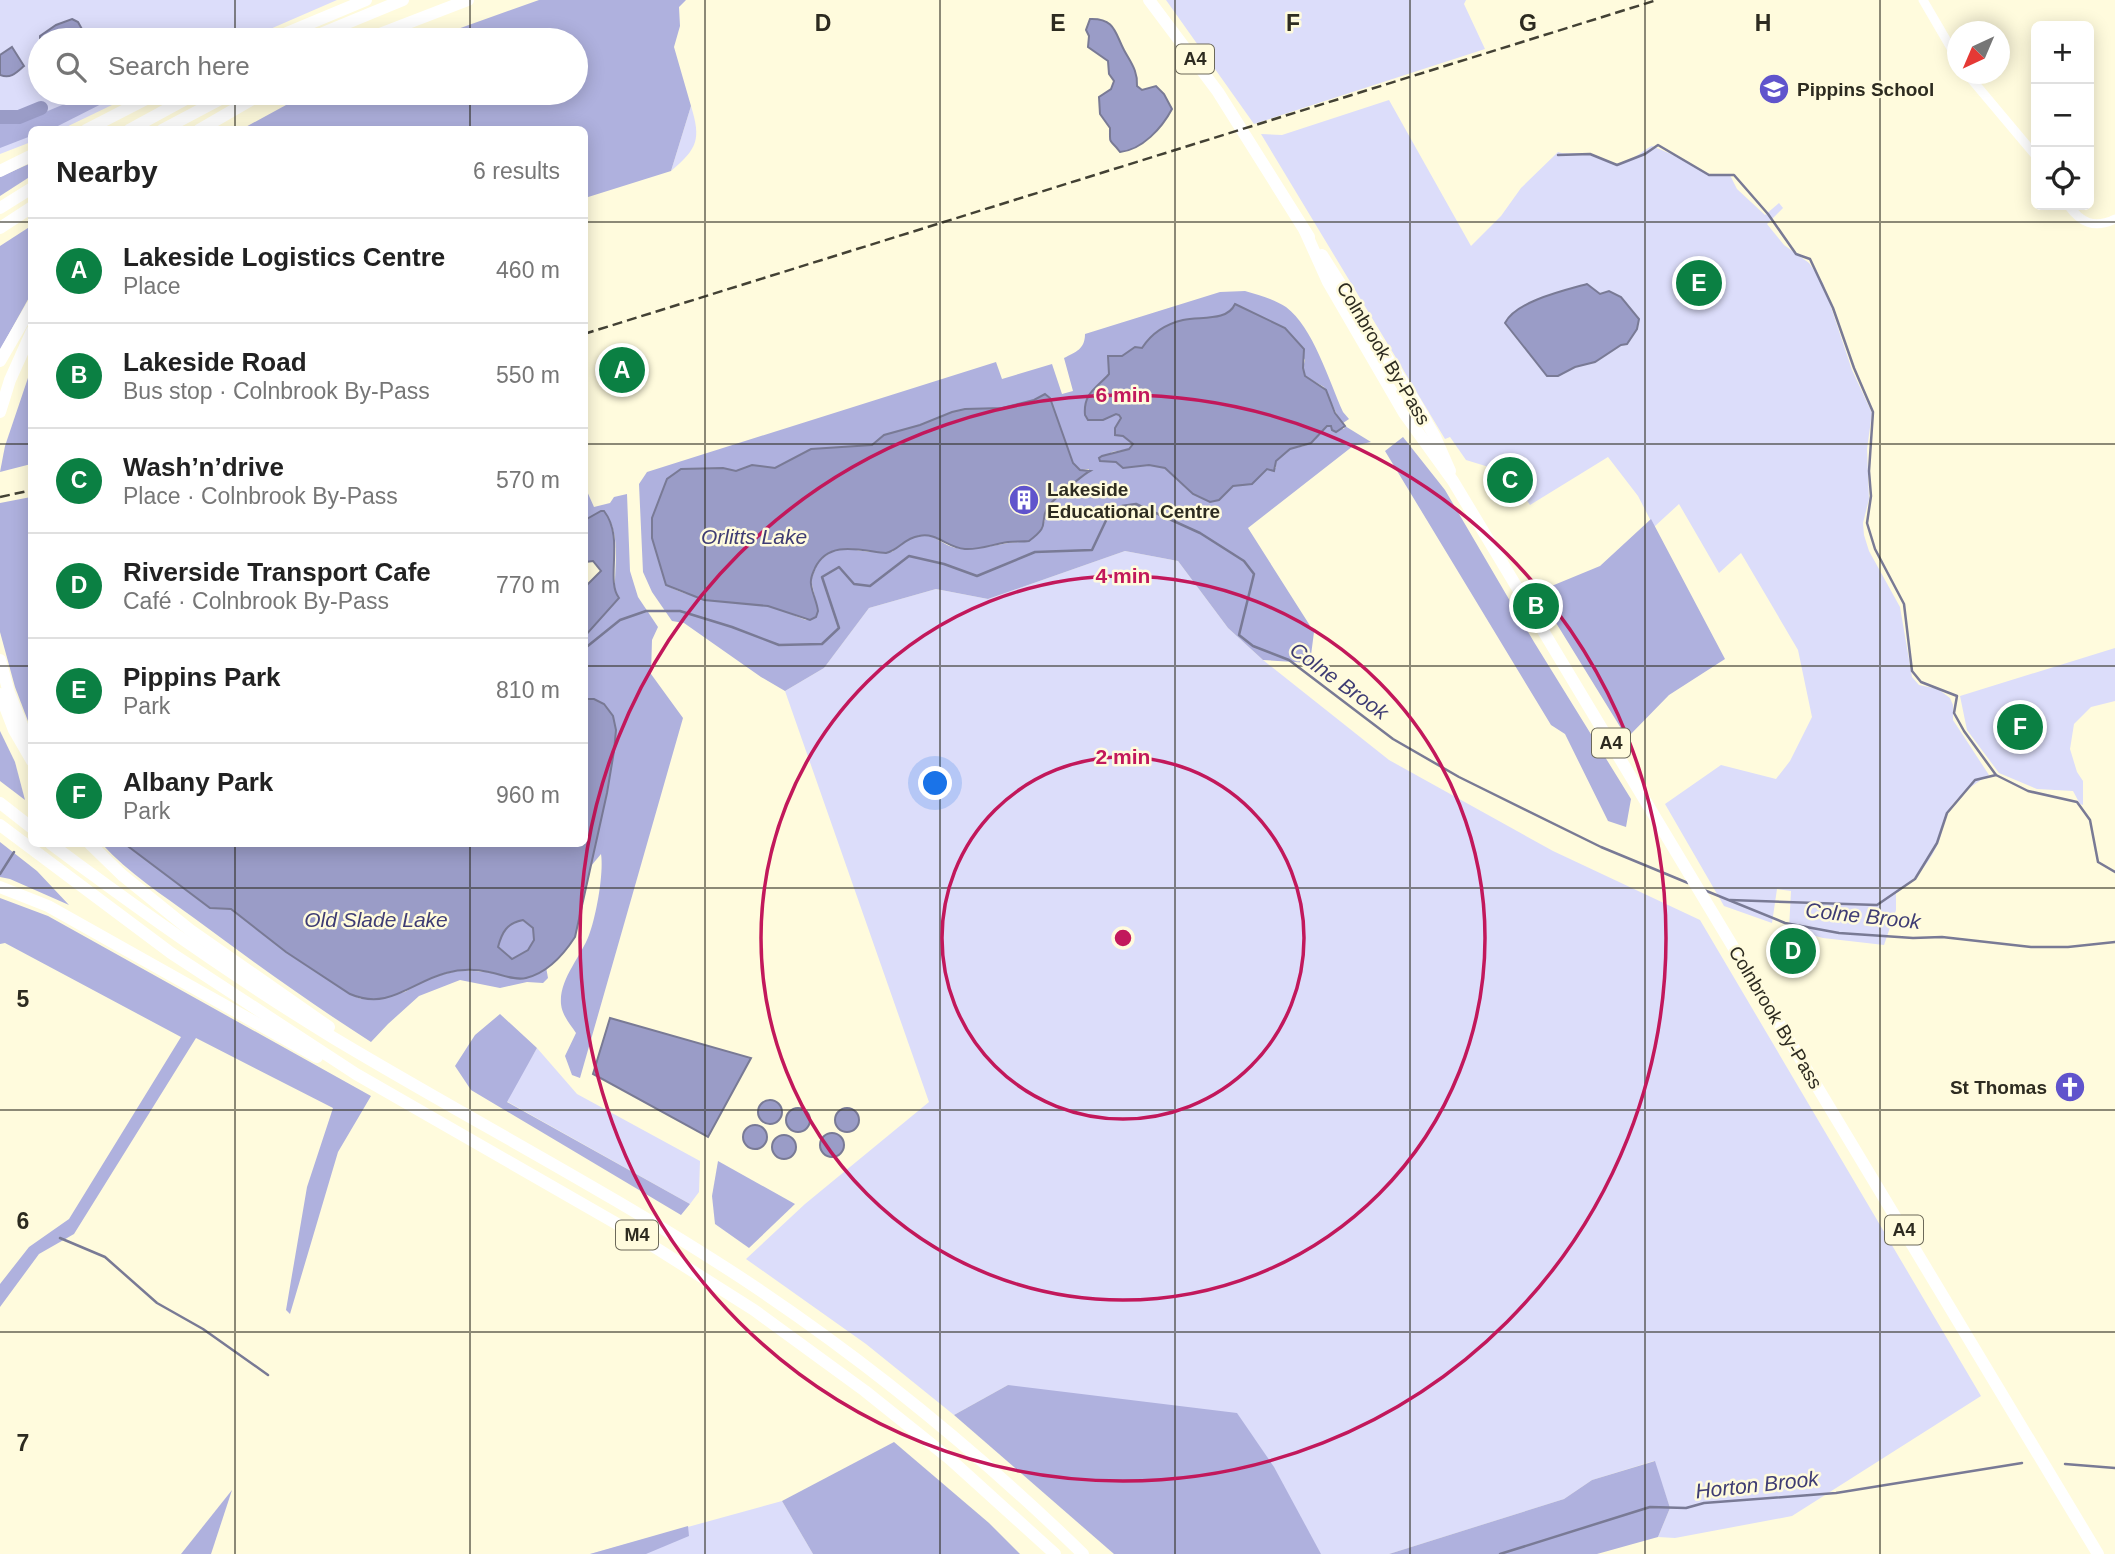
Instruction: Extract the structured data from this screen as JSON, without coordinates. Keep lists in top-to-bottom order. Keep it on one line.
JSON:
{"streets":{"highway":["A4","Colnbrook By-Pass","M4"]},"water":["Orlitts Lake","Colne Brook","Old Slade Lake","Horton Brook"],"places":{"school or university":["Pippins School"],"building":["Lakeside Educational Centre"],"church":["St Thomas"]},"north":"bottom left","page":{"map_buttons":["+","−"],"search":"Search here","heading":["Nearby","6 results"],"list":[{"mark":"A","name":"Lakeside Logistics Centre","note":"Place","value":"460 m"},{"mark":"B","name":"Lakeside Road","note":"Bus stop · Colnbrook By-Pass","value":"550 m"},{"mark":"C","name":"Wash’n’drive","note":"Place · Colnbrook By-Pass","value":"570 m"},{"mark":"D","name":"Riverside Transport Cafe","note":"Café · Colnbrook By-Pass","value":"770 m"},{"mark":"E","name":"Pippins Park","note":"Park","value":"810 m"},{"mark":"F","name":"Albany Park","note":"Park","value":"960 m"}],"pins":["E","A","C","B","F","D"]},"grid":{"columns":["D","E","F","G","H"],"rows":["5","6","7"]},"rings":["6 min","4 min","2 min"]}
